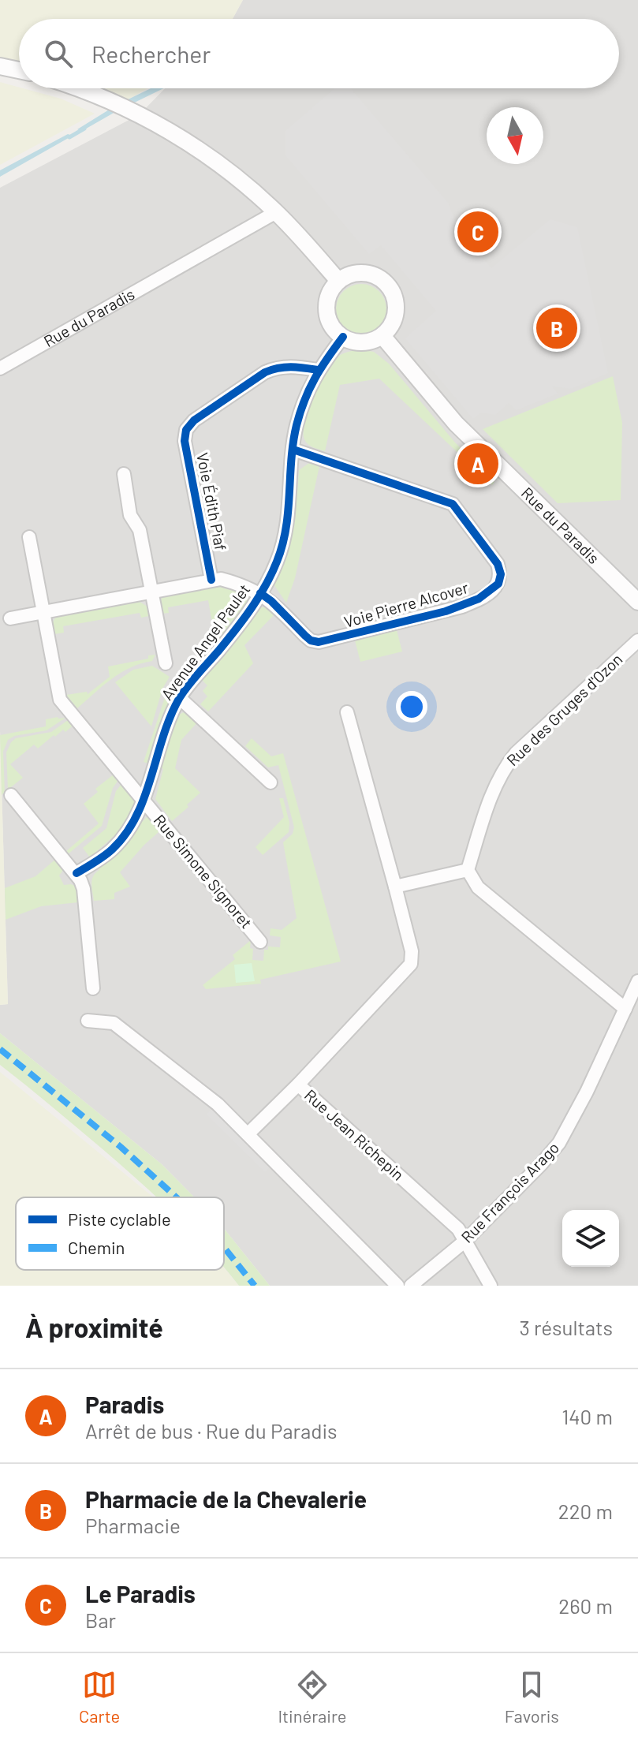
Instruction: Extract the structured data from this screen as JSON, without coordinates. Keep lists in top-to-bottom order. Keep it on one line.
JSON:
{"streets":{"street":["Rue du Paradis","Voie Édith Piaf","Voie Pierre Alcover","Avenue Angel Paulet","Rue des Gruges d'Ozon","Rue Simone Signoret","Rue Jean Richepin","Rue François Arago"]},"crossings":[["Rue du Paradis","Avenue Angel Paulet"],["Voie Édith Piaf","Avenue Angel Paulet"],["Voie Pierre Alcover","Avenue Angel Paulet"],["Avenue Angel Paulet","Rue Simone Signoret"],["Rue Jean Richepin","Rue François Arago"]],"legend":["Piste cyclable","Chemin"],"north":"bottom","page":{"search":"Rechercher","pins":["C","B","A"],"heading":["À proximité","3 résultats"],"list":[{"mark":"A","name":"Paradis","note":"Arrêt de bus · Rue du Paradis","value":"140 m"},{"mark":"B","name":"Pharmacie de la Chevalerie","note":"Pharmacie","value":"220 m"},{"mark":"C","name":"Le Paradis","note":"Bar","value":"260 m"}],"nav":["Carte","Itinéraire","Favoris"]}}
